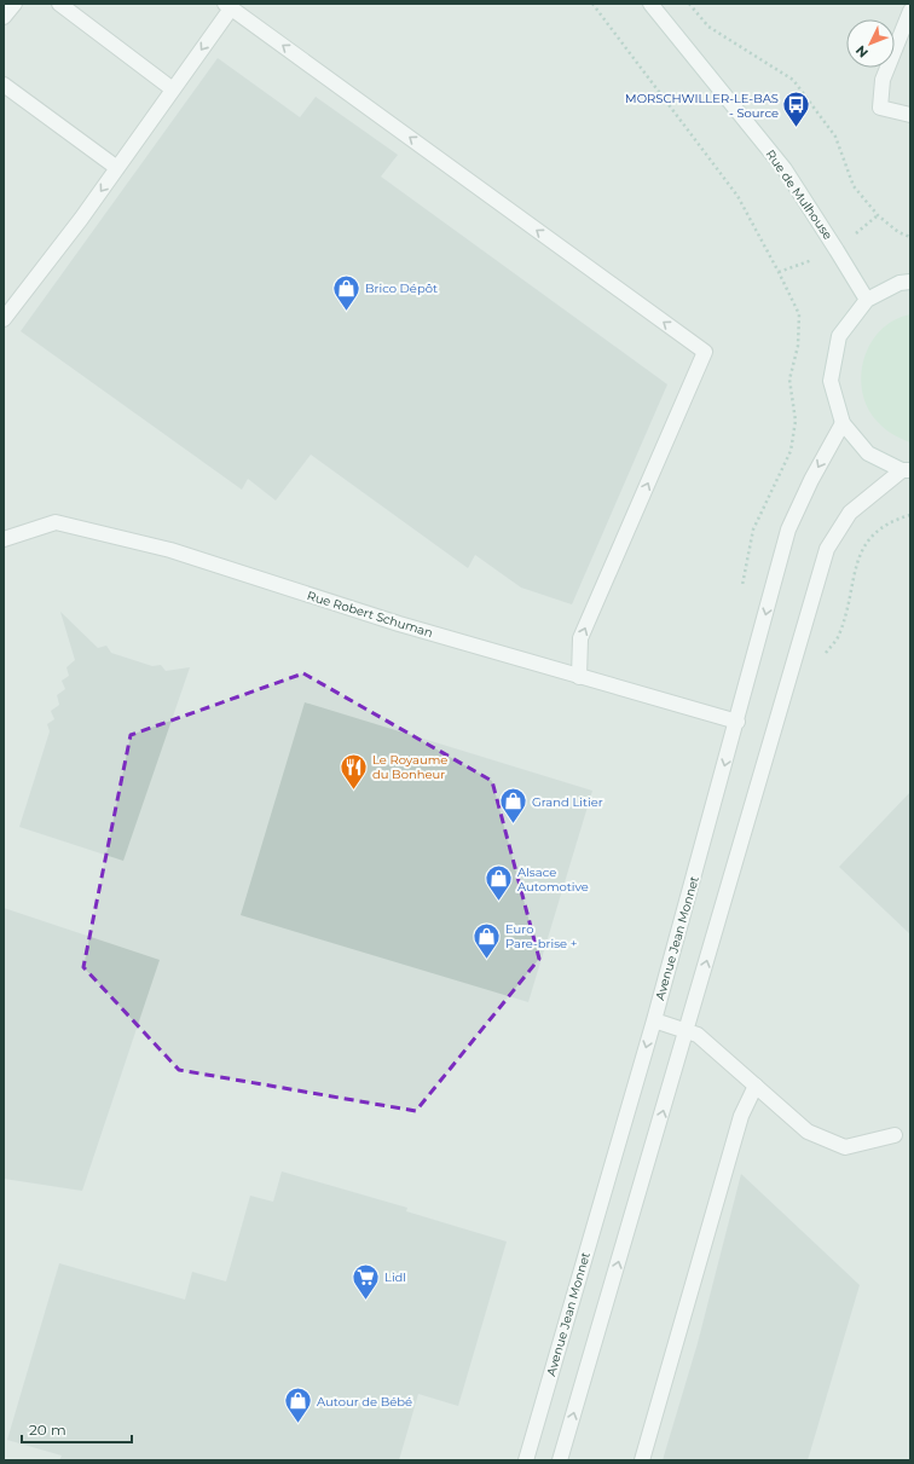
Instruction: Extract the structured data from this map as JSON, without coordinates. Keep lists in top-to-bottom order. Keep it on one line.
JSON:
{"streets":{"street":["Rue de Mulhouse","Rue Robert Schuman","Avenue Jean Monnet"]},"crossings":[["Rue Robert Schuman","Avenue Jean Monnet"]],"places":{"bus stop":["MORSCHWILLER-LE-BAS - Source"],"shop":["Brico Dépôt","Grand Litier","Alsace Automotive","Euro Pare-brise +","Autour de Bébé"],"restaurant":["Le Royaume du Bonheur"],"supermarket":["Lidl"]},"scale_bar":"20 m","north":"bottom left"}
